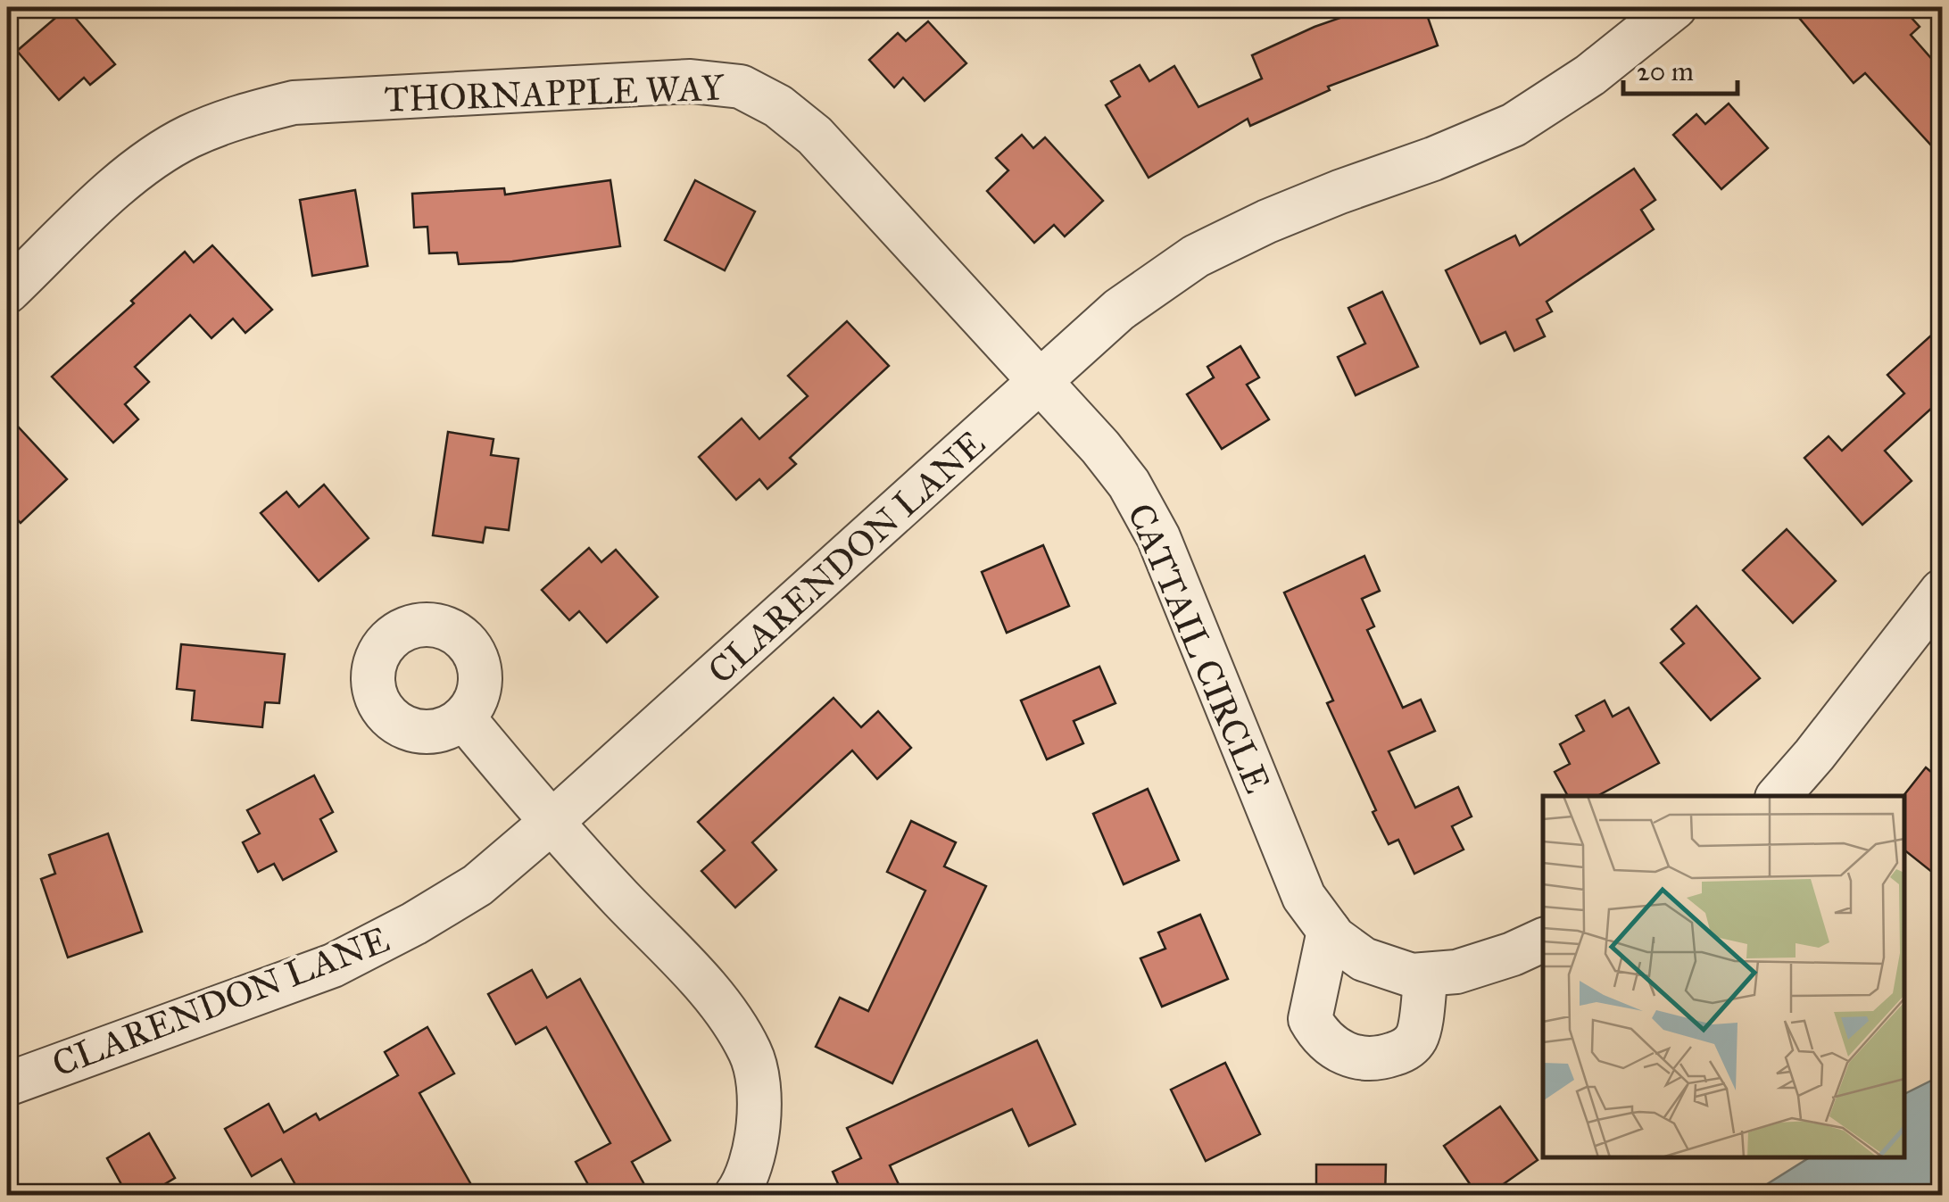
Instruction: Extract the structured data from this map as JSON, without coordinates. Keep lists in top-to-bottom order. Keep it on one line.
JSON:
{"streets":{"street":["THORNAPPLE WAY","CLARENDON LANE","CATTAIL CIRCLE"]},"crossings":[["THORNAPPLE WAY","CLARENDON LANE"],["THORNAPPLE WAY","CATTAIL CIRCLE"],["CLARENDON LANE","CATTAIL CIRCLE"]],"scale_bar":"20 m"}
